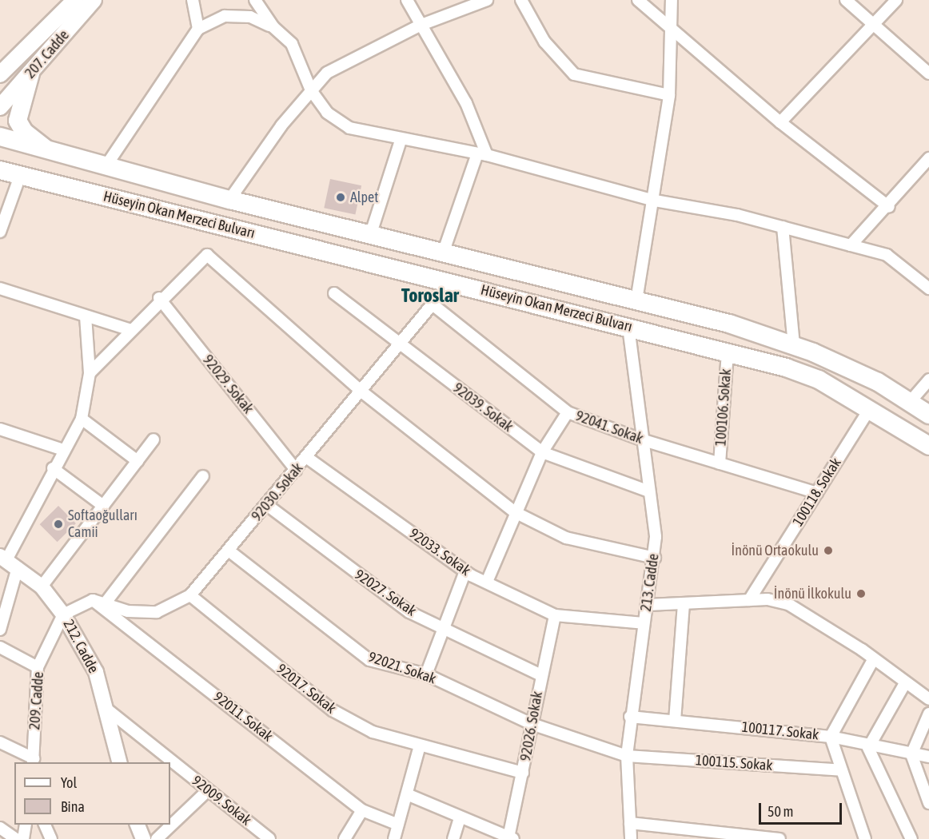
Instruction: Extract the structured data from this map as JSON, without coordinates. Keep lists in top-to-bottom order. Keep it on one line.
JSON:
{"streets":{"main road":["207. Cadde","Hüseyin Okan Merzeci Bulvarı"],"street":["92029. Sokak","92039. Sokak","100106. Sokak","92041. Sokak","92030. Sokak","100118. Sokak","92033. Sokak","213. Cadde","92027. Sokak","212. Cadde","92021. Sokak","92017. Sokak","209. Cadde","92011. Sokak","92026. Sokak","100117. Sokak","100115. Sokak","92009. Sokak"]},"crossings":[["Hüseyin Okan Merzeci Bulvarı","100106. Sokak"],["Hüseyin Okan Merzeci Bulvarı","92030. Sokak"],["Hüseyin Okan Merzeci Bulvarı","100118. Sokak"],["Hüseyin Okan Merzeci Bulvarı","213. Cadde"],["92029. Sokak","92030. Sokak"],["92039. Sokak","92030. Sokak"],["92039. Sokak","213. Cadde"],["100106. Sokak","92041. Sokak"],["92041. Sokak","92030. Sokak"],["92041. Sokak","100118. Sokak"],["92041. Sokak","213. Cadde"],["92030. Sokak","92033. Sokak"],["92030. Sokak","92027. Sokak"],["92030. Sokak","92021. Sokak"],["92030. Sokak","92017. Sokak"],["92030. Sokak","92011. Sokak"],["92033. Sokak","213. Cadde"],["92033. Sokak","92026. Sokak"],["213. Cadde","92021. Sokak"],["213. Cadde","100117. Sokak"],["213. Cadde","100115. Sokak"],["92027. Sokak","92026. Sokak"],["212. Cadde","209. Cadde"],["212. Cadde","92009. Sokak"],["92021. Sokak","92026. Sokak"],["92021. Sokak","100115. Sokak"],["92017. Sokak","92026. Sokak"]],"districts":["Toroslar"],"places":["Alpet","Softaoğulları Camii","İnönü Ortaokulu","İnönü İlkokulu"],"legend":["Yol","Bina"],"scale_bar":"50 m"}
